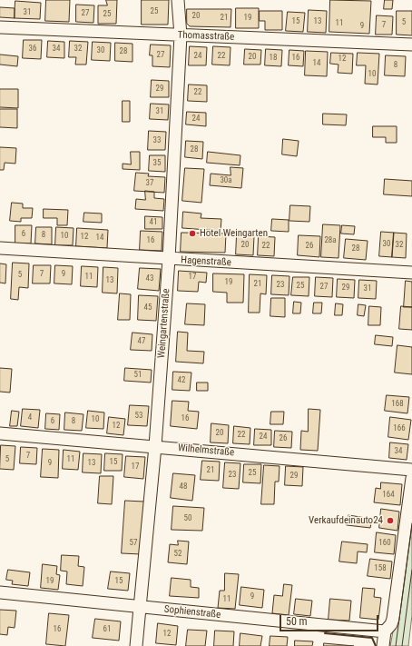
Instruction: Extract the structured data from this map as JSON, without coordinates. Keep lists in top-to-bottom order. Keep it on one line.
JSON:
{"streets":{"street":["Thomasstraße","Hagenstraße","Weingartenstraße","Wilhelmstraße","Sophienstraße"]},"crossings":[["Thomasstraße","Weingartenstraße"],["Hagenstraße","Weingartenstraße"],["Weingartenstraße","Wilhelmstraße"],["Weingartenstraße","Sophienstraße"]],"places":["Hotel Weingarten","Verkaufdeinauto24"],"house_numbers":["25","31","27","25","20","21","19","15","13","5","11","7","9","36","34","32","30","28","27","24","22","20","18","16","12","14","8","10","29","22","31","24","33","28","35","30a","37","41","6","8","10","12","14","16","28a","30","20","32","22","26","28","7","9","5","11","17","43","13","19","21","23","25","27","29","31","45","47","51","42","168","53","4","16","10","6","8","12","166","20","22","24","26","34","7","5","11","15","9","13","17","21","25","23","29","48","164","50","57","160","52","158","19","15","9","11","16","61","12"],"scale_bar":"50 m"}
